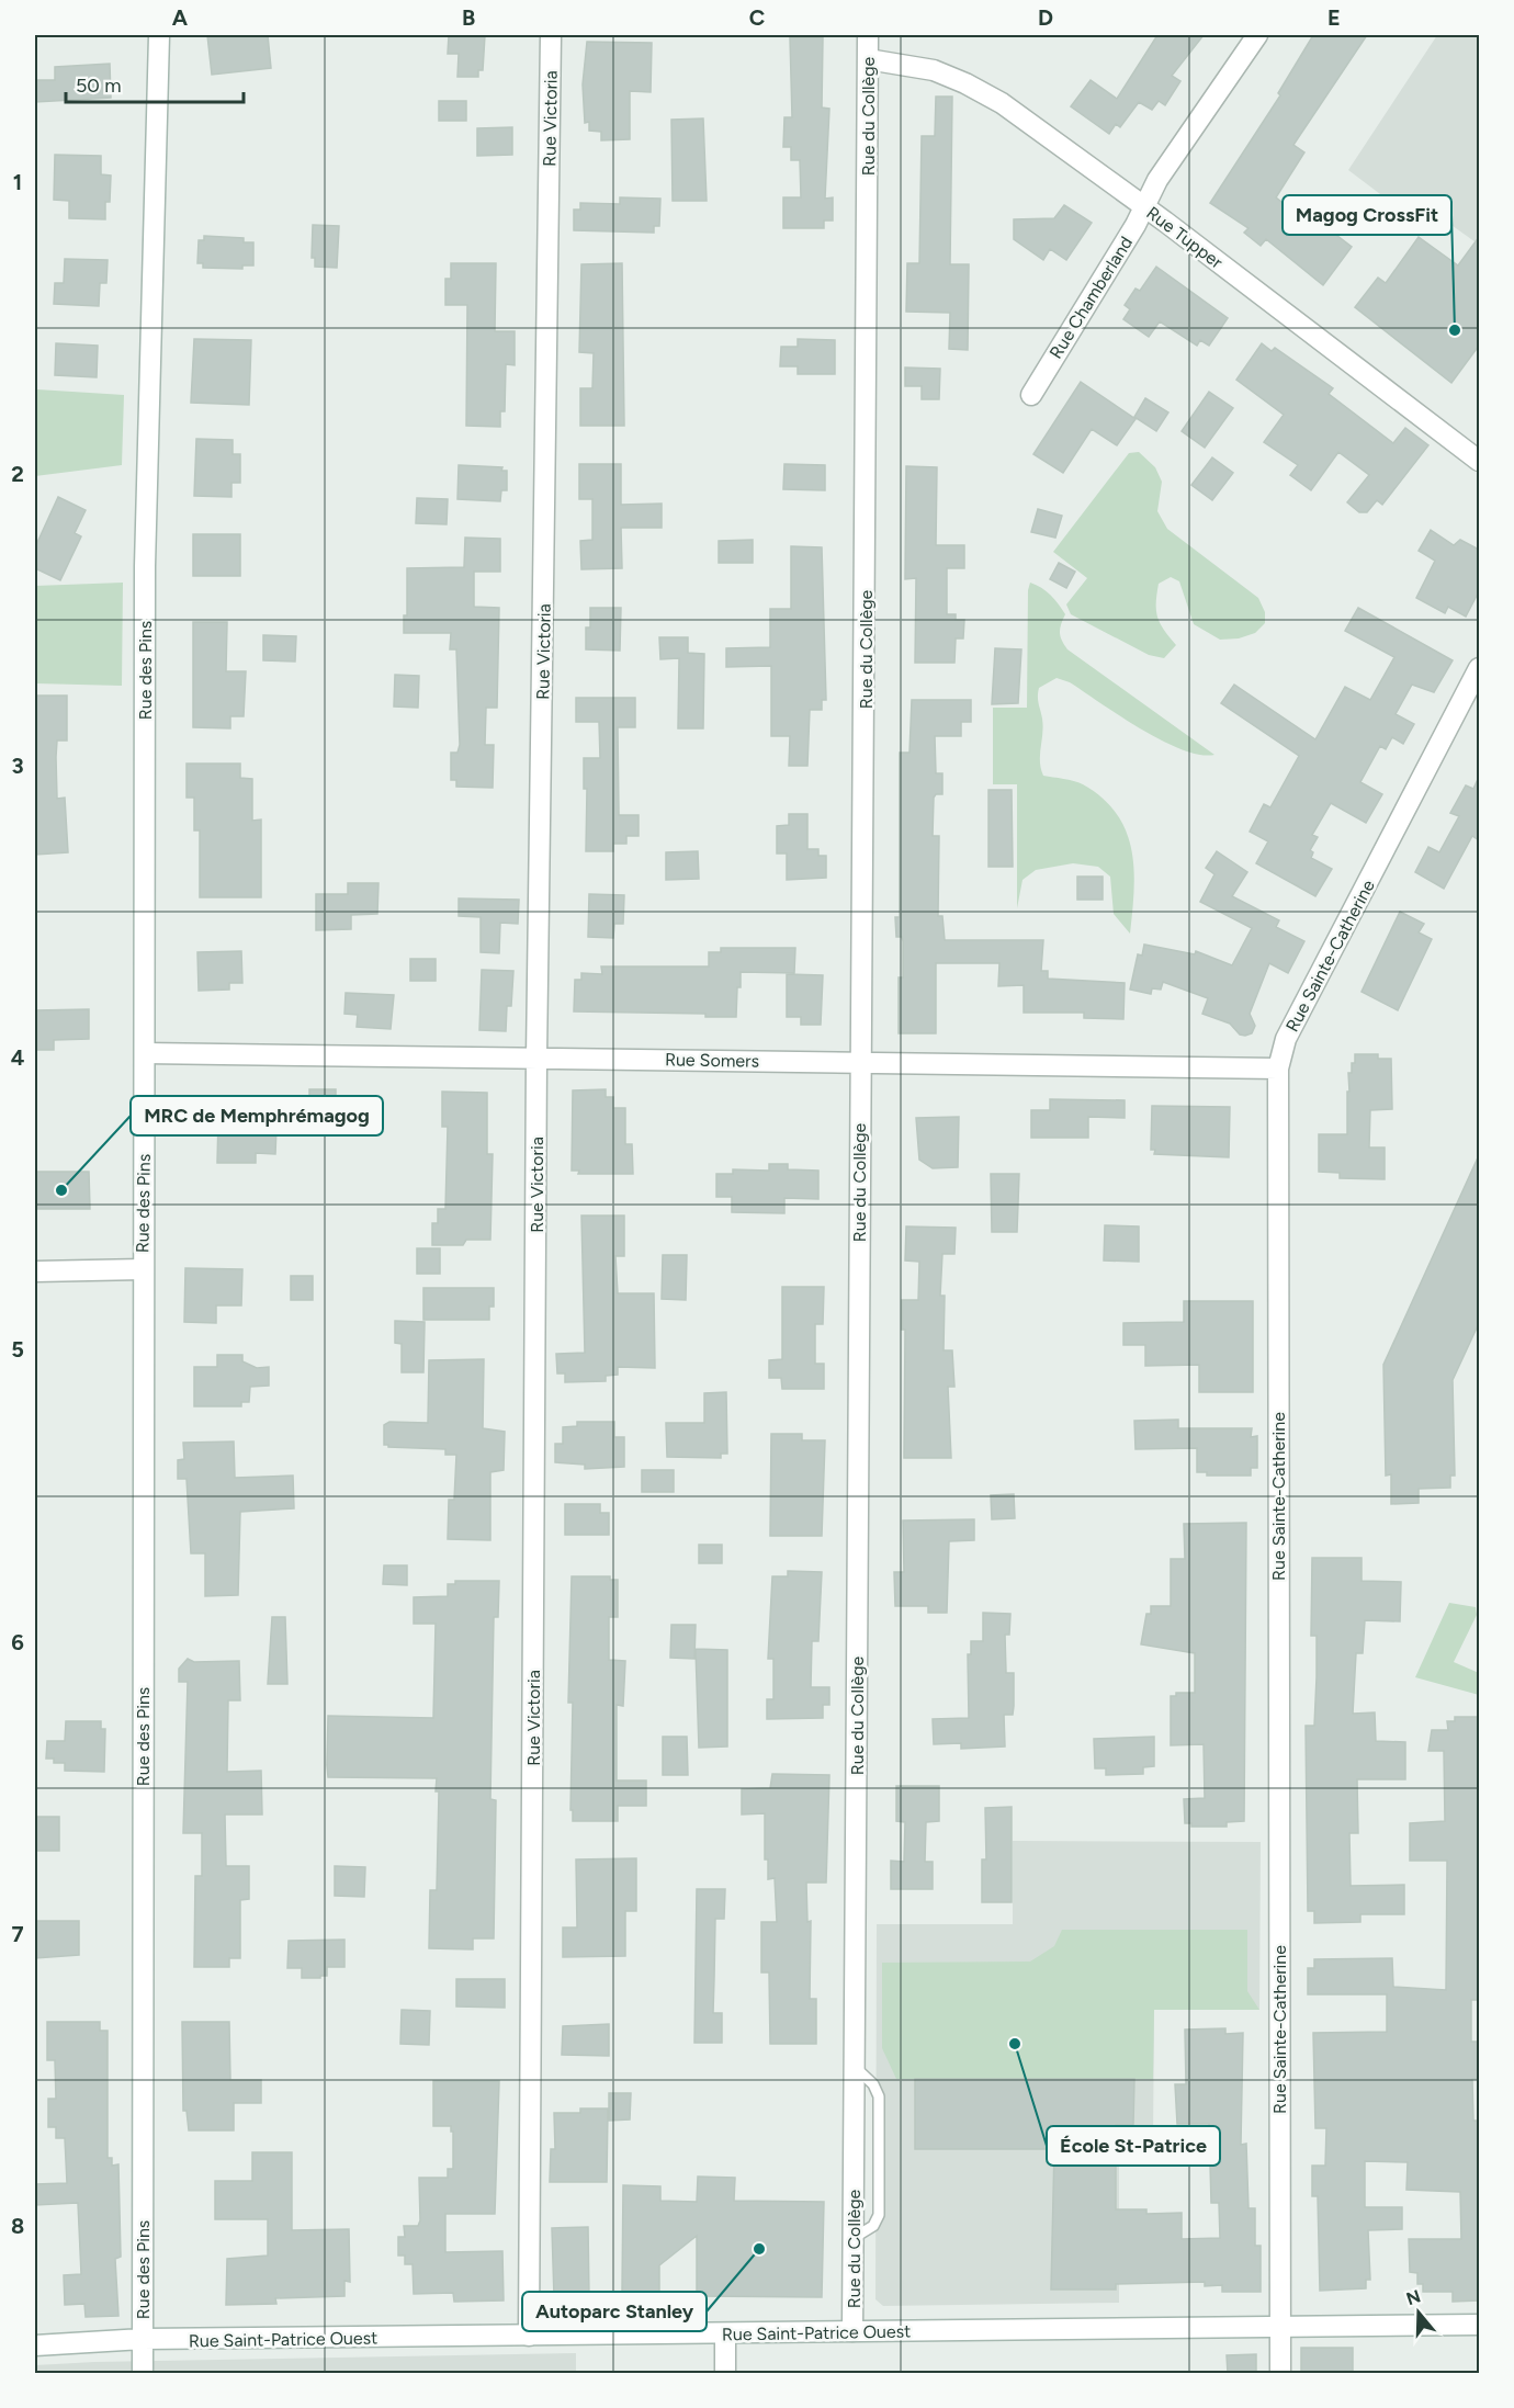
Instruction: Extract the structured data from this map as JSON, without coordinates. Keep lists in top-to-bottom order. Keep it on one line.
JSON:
{"streets":{"street":["Rue du Collège","Rue Victoria","Rue Tupper","Rue Chamberland","Rue des Pins","Rue Sainte-Catherine","Rue Somers","Rue Saint-Patrice Ouest"]},"crossings":[["Rue du Collège","Rue Tupper"],["Rue du Collège","Rue Somers"],["Rue du Collège","Rue Saint-Patrice Ouest"],["Rue Victoria","Rue Somers"],["Rue Victoria","Rue Saint-Patrice Ouest"],["Rue Tupper","Rue Chamberland"],["Rue des Pins","Rue Somers"],["Rue des Pins","Rue Saint-Patrice Ouest"],["Rue Sainte-Catherine","Rue Somers"],["Rue Sainte-Catherine","Rue Saint-Patrice Ouest"]],"places":["Magog CrossFit","MRC de Memphrémagog","École St-Patrice","Autoparc Stanley"],"scale_bar":"50 m","north":"top","grid":{"columns":["A","B","C","D","E"],"rows":["1","2","3","4","5","6","7","8"]}}
